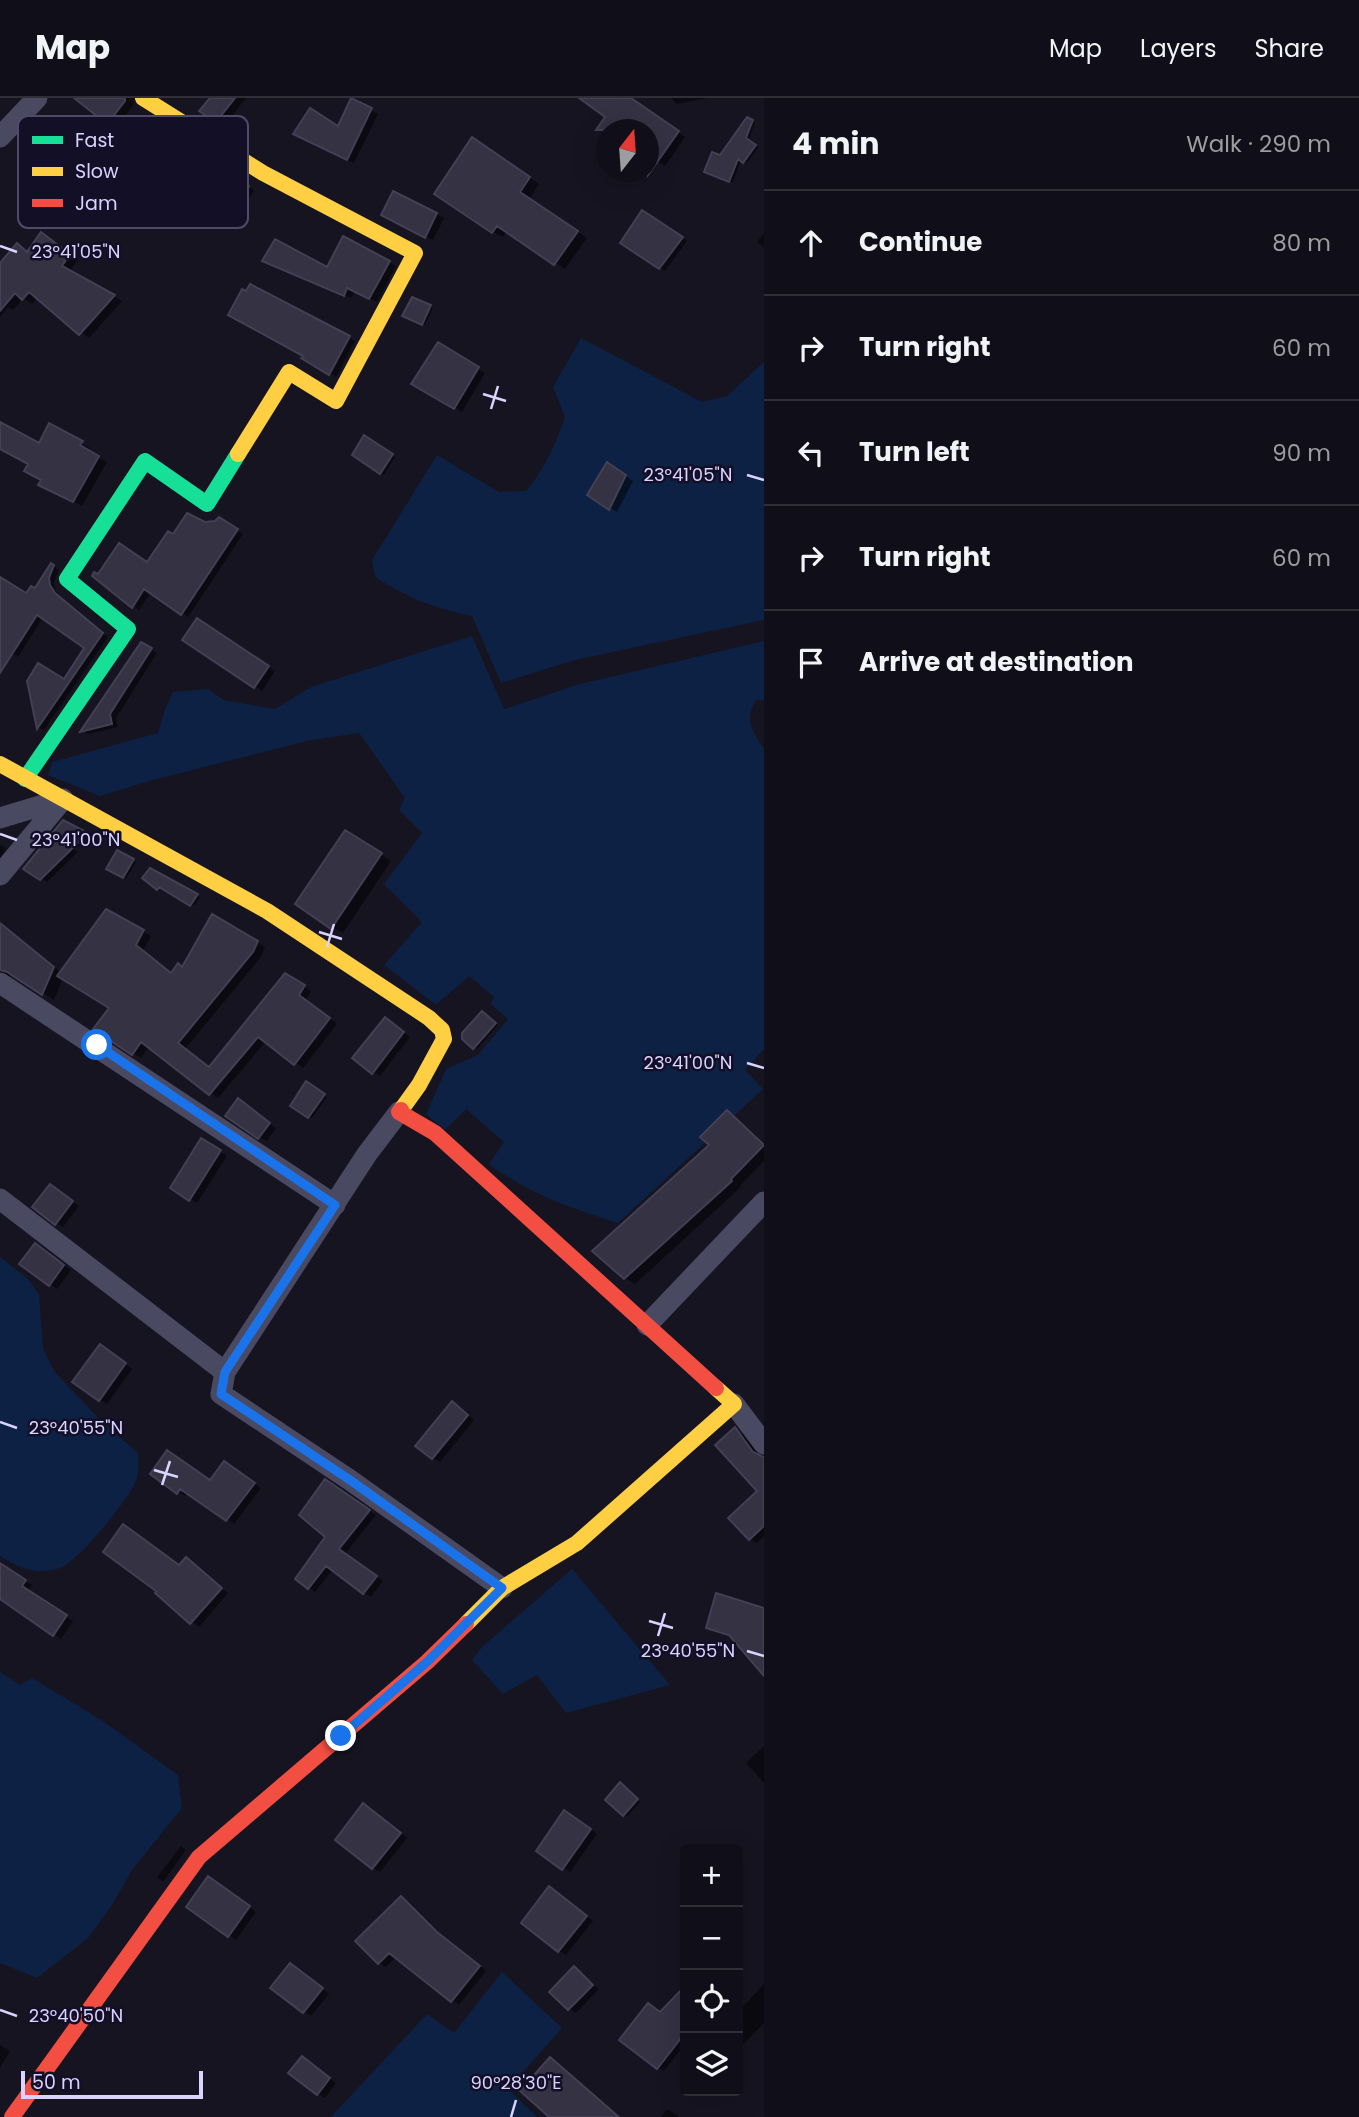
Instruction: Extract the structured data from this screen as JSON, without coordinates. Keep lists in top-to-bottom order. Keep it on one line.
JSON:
{"legend":["Fast","Slow","Jam"],"scale_bar":"50 m","north":"top","page":{"header":"Map","nav":["Map","Layers","Share"],"heading":["4 min","Walk · 290 m"],"list":[["Continue","80 m"],["Turn right","60 m"],["Turn left","90 m"],["Turn right","60 m"],"Arrive at destination"],"map_buttons":["+","−"],"scale":"50 m"},"coordinates":["23°41'05\"N","23°41'00\"N","23°40'55\"N","23°40'50\"N","90°28'30\"E"]}
